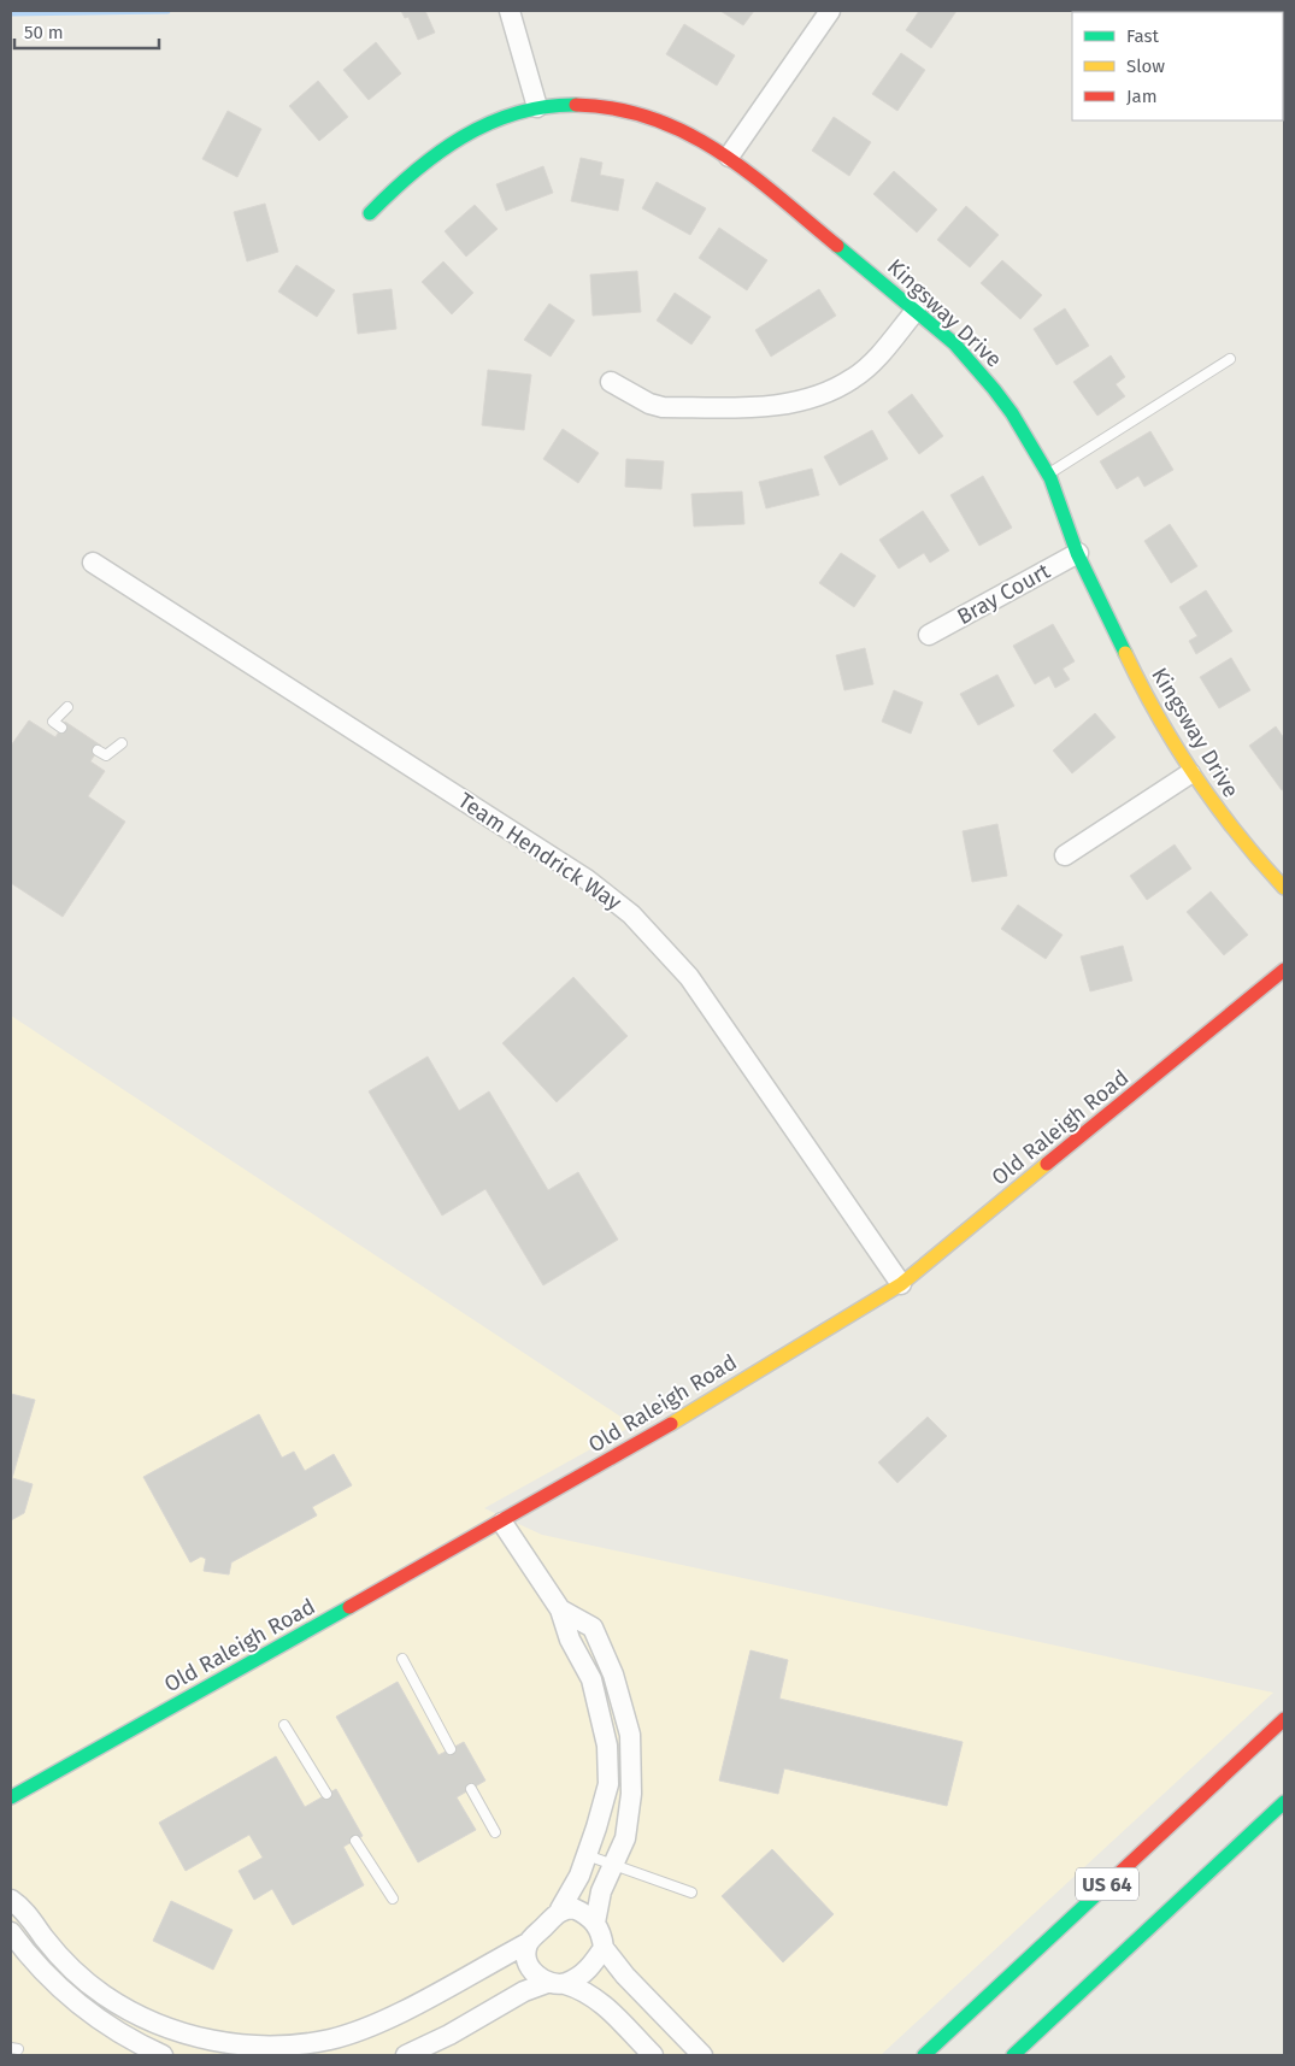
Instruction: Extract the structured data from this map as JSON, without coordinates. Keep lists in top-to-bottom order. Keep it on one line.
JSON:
{"streets":{"main road":["Kingsway Drive","Old Raleigh Road","US 64"],"street":["Bray Court","Team Hendrick Way"]},"crossings":[["Kingsway Drive","Bray Court"],["Team Hendrick Way","Old Raleigh Road"]],"legend":["Fast","Slow","Jam"],"scale_bar":"50 m"}
